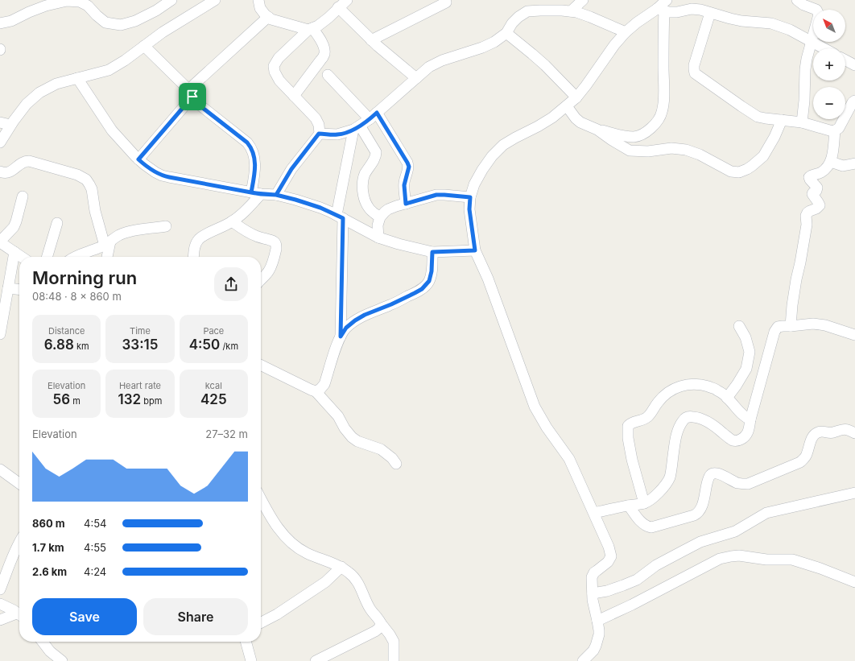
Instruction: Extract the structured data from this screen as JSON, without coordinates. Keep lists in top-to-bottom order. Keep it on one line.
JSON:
{"north":"top left","page":{"map_buttons":["+","−"],"heading":["Morning run","08:48 · 8 × 860 m"],"stats":[["Distance","6.88 km"],["Time","33:15"],["Pace","4:50 /km"],["Elevation","56 m"],["Heart rate","132 bpm"],["kcal","425"]],"chart":["Elevation","27–32 m"],"list":[{"name":"860 m","note":"4:54"},{"name":"1.7 km","note":"4:55"},{"name":"2.6 km","note":"4:24"}],"buttons":["Save","Share"]}}
